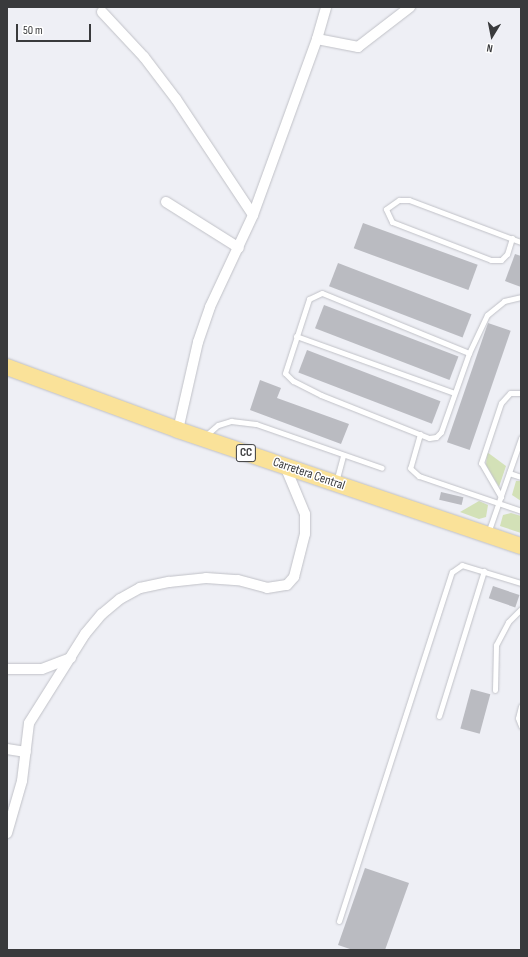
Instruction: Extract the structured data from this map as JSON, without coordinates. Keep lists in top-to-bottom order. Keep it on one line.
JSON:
{"streets":{"main road":["CC","Carretera Central"]},"scale_bar":"50 m","north":"bottom"}
